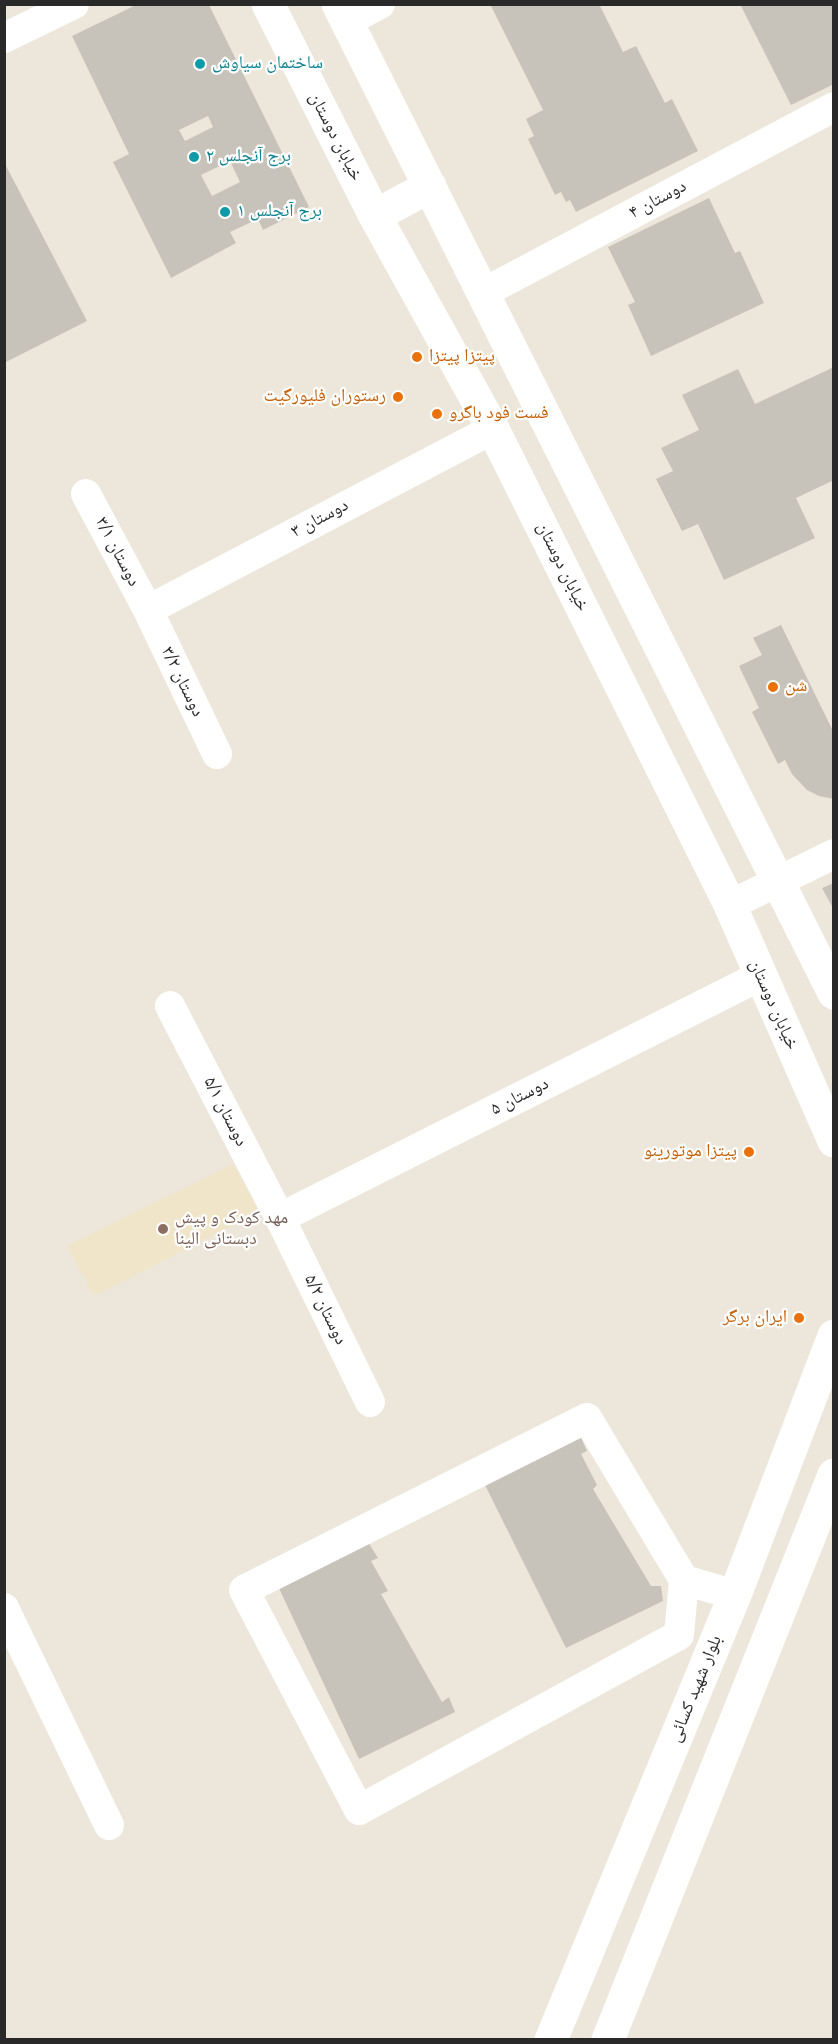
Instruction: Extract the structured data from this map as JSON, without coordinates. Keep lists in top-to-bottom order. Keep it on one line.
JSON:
{"streets":{"street":["خیابان دوستان","۴ دوستان","۳ دوستان","۳/۱ دوستان","۳/۲ دوستان","۵ دوستان","۵/۱ دوستان","۵/۲ دوستان","بلوار شهید کسائی"]},"crossings":[["خیابان دوستان","۳ دوستان"],["خیابان دوستان","۵ دوستان"],["۳ دوستان","۳/۱ دوستان"],["۳ دوستان","۳/۲ دوستان"],["۳/۱ دوستان","۳/۲ دوستان"],["۵ دوستان","۵/۱ دوستان"],["۵ دوستان","۵/۲ دوستان"],["۵/۱ دوستان","۵/۲ دوستان"]],"places":["ساختمان سیاوش","برج آنجلس ۲","برج آنجلس ۱","پیتزا پیتزا","رستوران فلیورگیت","فست فود باگرو","شن","پیتزا موتورینو","مهد کودک و پیش دبستانی الینا","ایران برگر"]}
